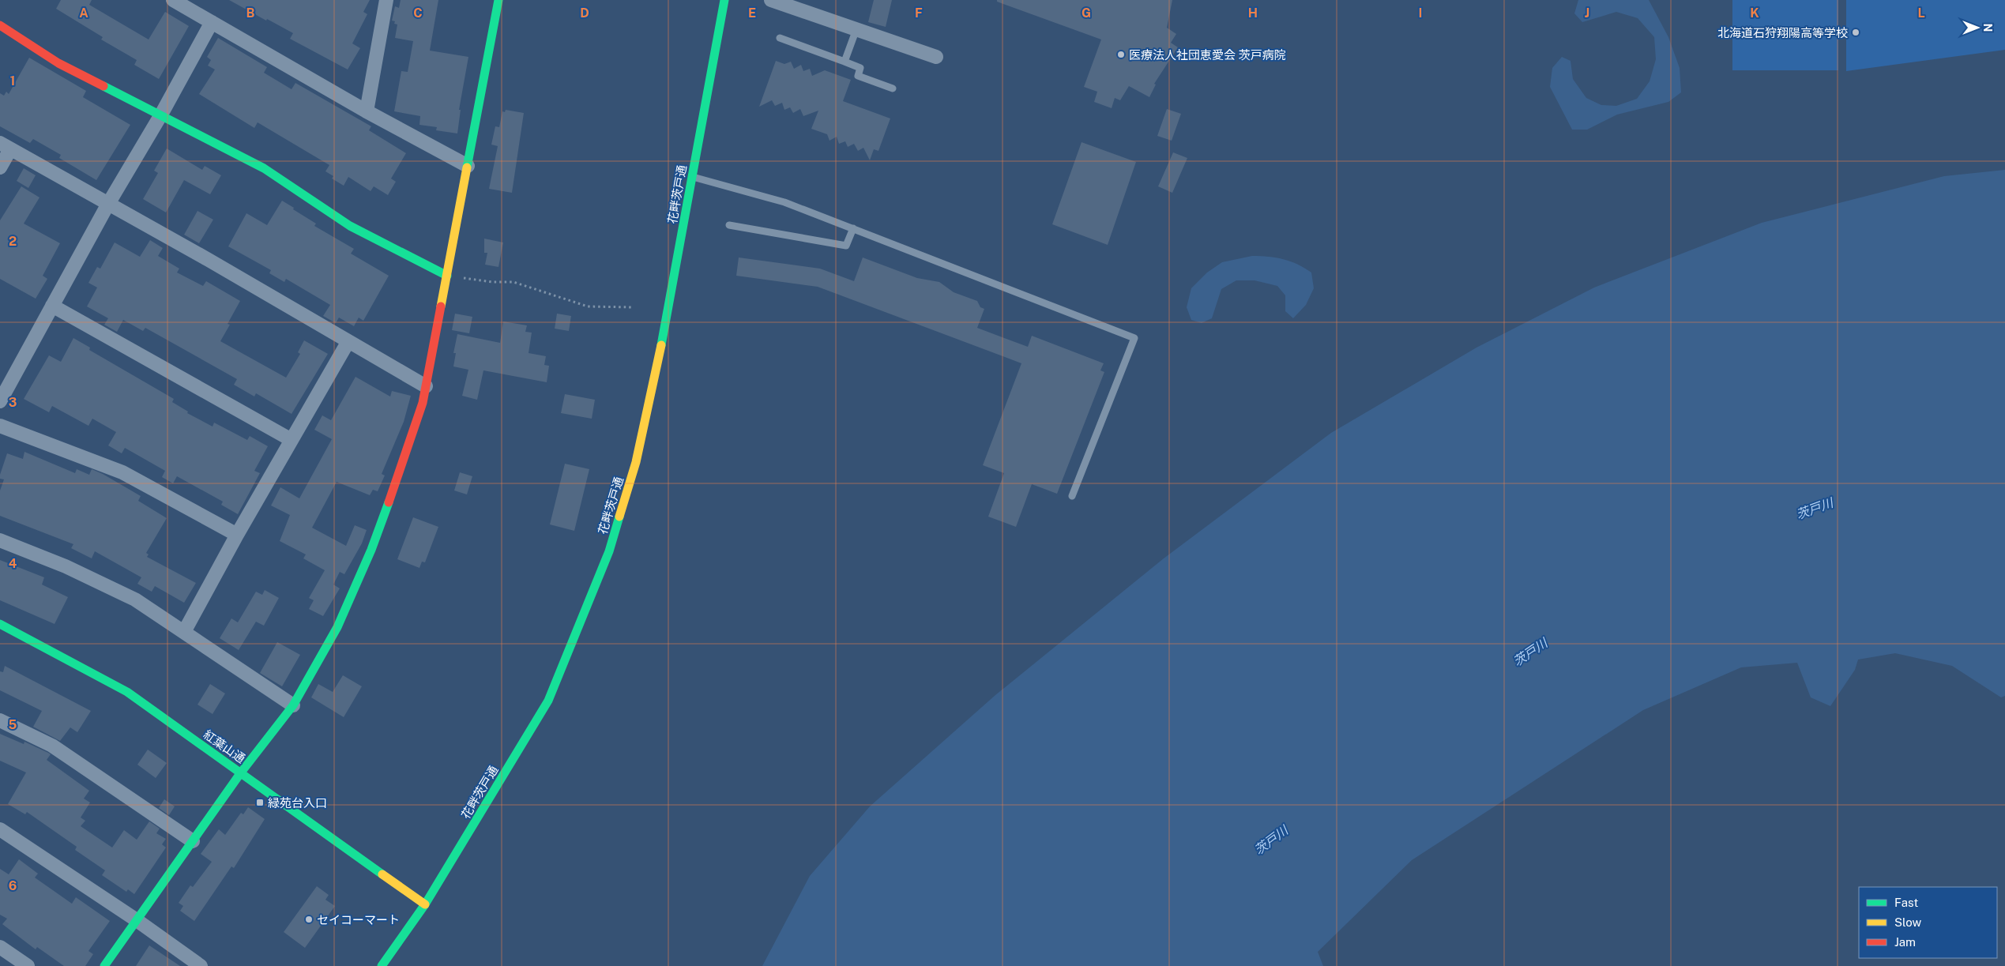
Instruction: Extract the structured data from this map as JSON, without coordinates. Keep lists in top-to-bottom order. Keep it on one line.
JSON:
{"streets":{"street":["花畔茨戸通","紅葉山通"]},"crossings":[["花畔茨戸通","紅葉山通"]],"water":["茨戸川"],"places":{"other":["北海道石狩翔陽高等学校","医療法人社団恵愛会 茨戸病院","セイコーマート"],"transit":["緑苑台入口"]},"legend":["Fast","Slow","Jam"],"north":"right","grid":{"columns":["A","B","C","D","E","F","G","H","I","J","K","L"],"rows":["1","2","3","4","5","6"]}}
